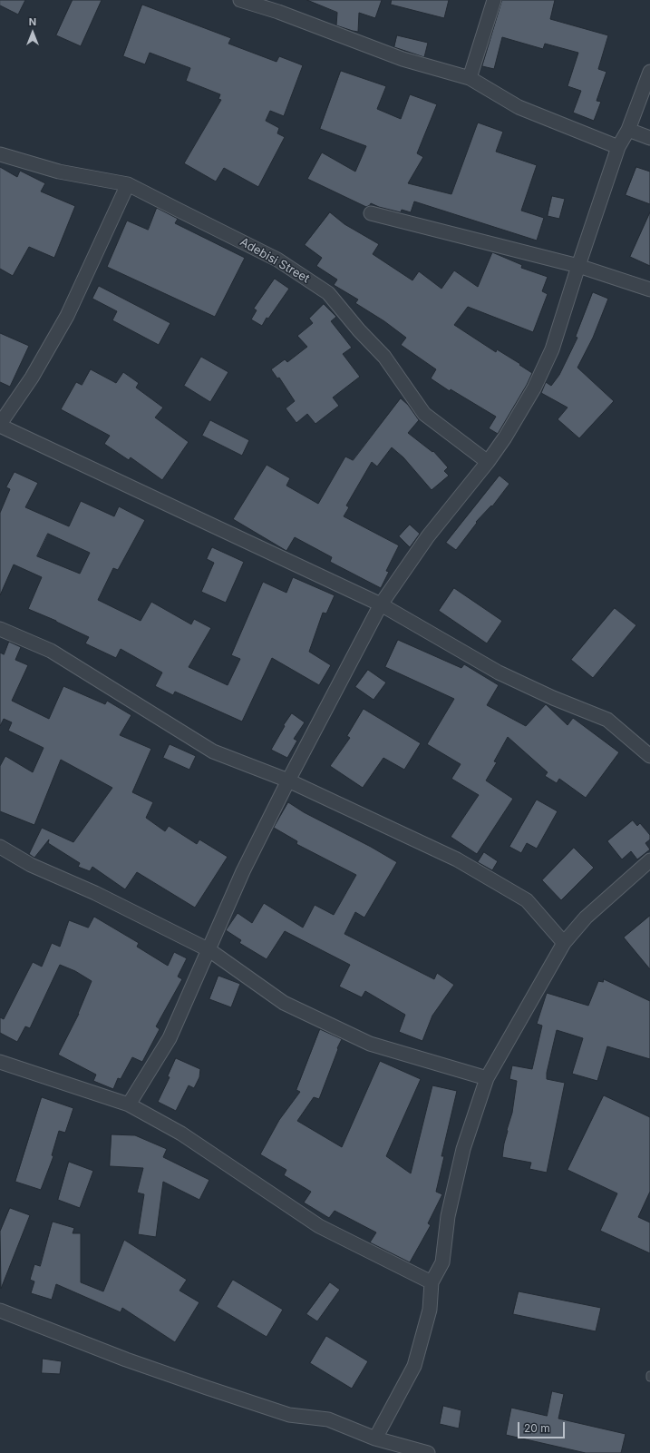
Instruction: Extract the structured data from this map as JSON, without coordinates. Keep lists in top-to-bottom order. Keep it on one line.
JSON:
{"streets":{"street":["Adebisi Street"]},"scale_bar":"20 m","north":"top"}
